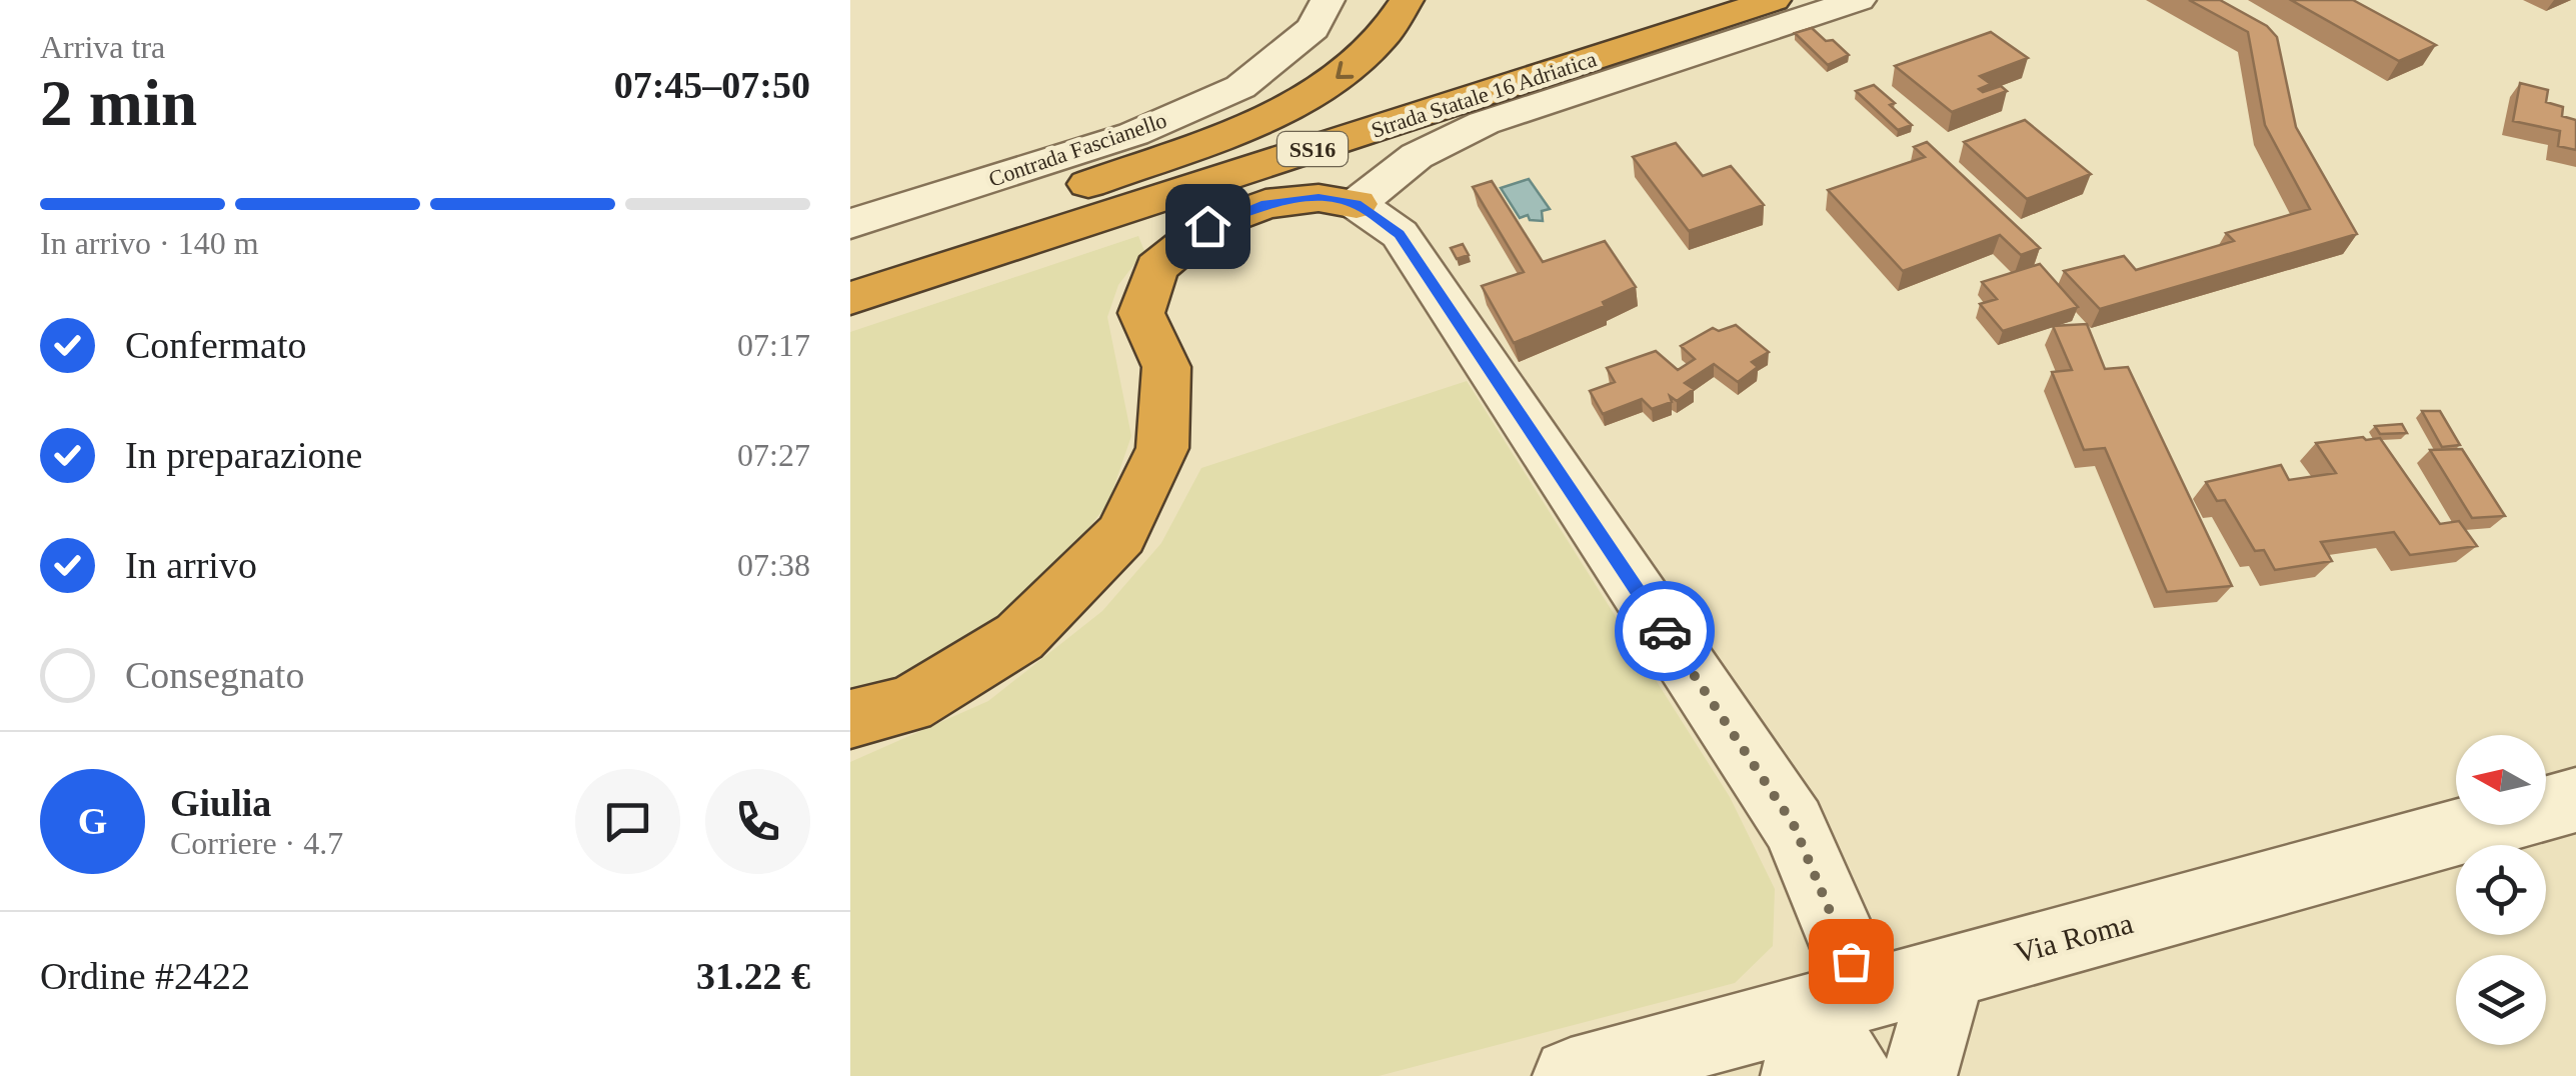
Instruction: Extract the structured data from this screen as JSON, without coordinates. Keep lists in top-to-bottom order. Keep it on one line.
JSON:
{"streets":{"highway":["Strada Statale 16 Adriatica","SS16"],"street":["Contrada Fascianello","Via Roma"]},"north":"left","page":{"heading":["2 min","Arriva tra","07:45–07:50"],"panel":["Giulia","Corriere · 4.7","Ordine #2422","31.22 €"],"bar":"In arrivo · 140 m","list":[["Confermato","07:17"],["In preparazione","07:27"],["In arrivo","07:38"],"Consegnato"],"round":"G"}}
